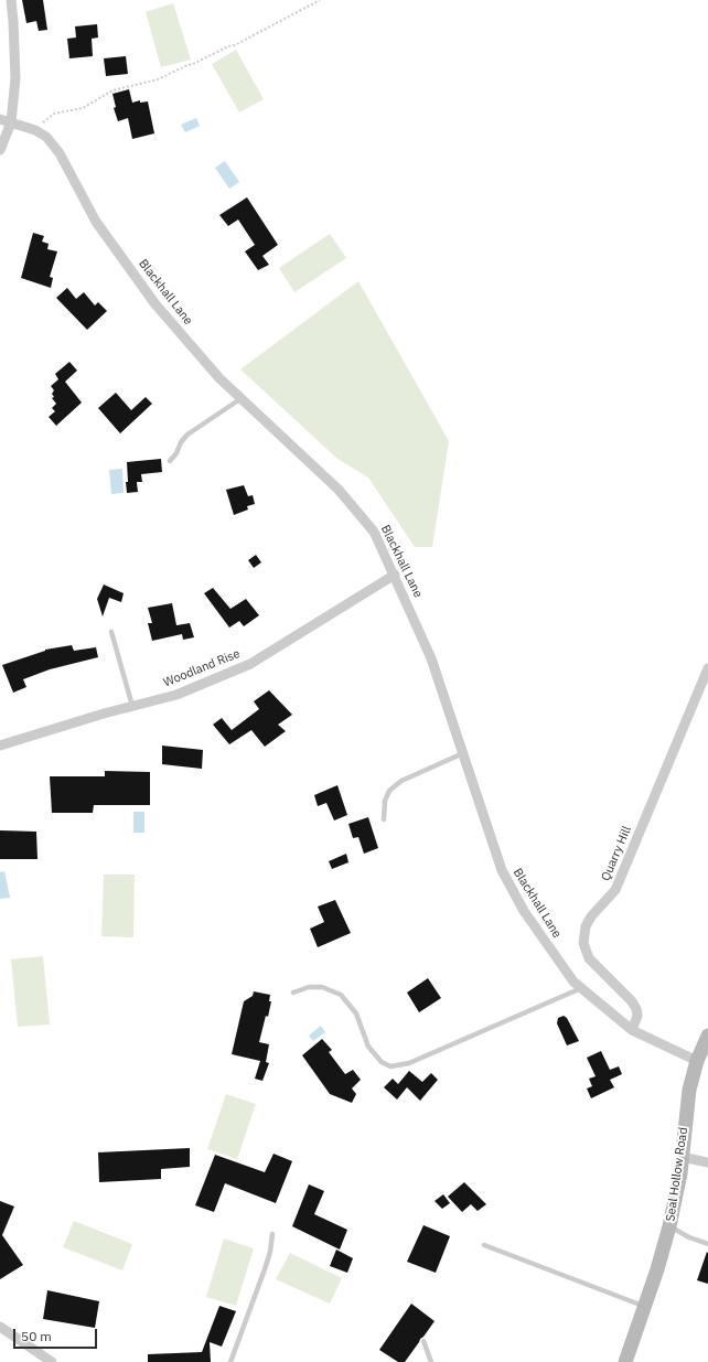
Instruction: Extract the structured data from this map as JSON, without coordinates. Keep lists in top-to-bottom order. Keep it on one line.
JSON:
{"streets":{"main road":["Seal Hollow Road"],"street":["Blackhall Lane","Woodland Rise","Quarry Hill"]},"crossings":[["Blackhall Lane","Woodland Rise"],["Blackhall Lane","Quarry Hill"],["Blackhall Lane","Seal Hollow Road"]],"scale_bar":"50 m"}
